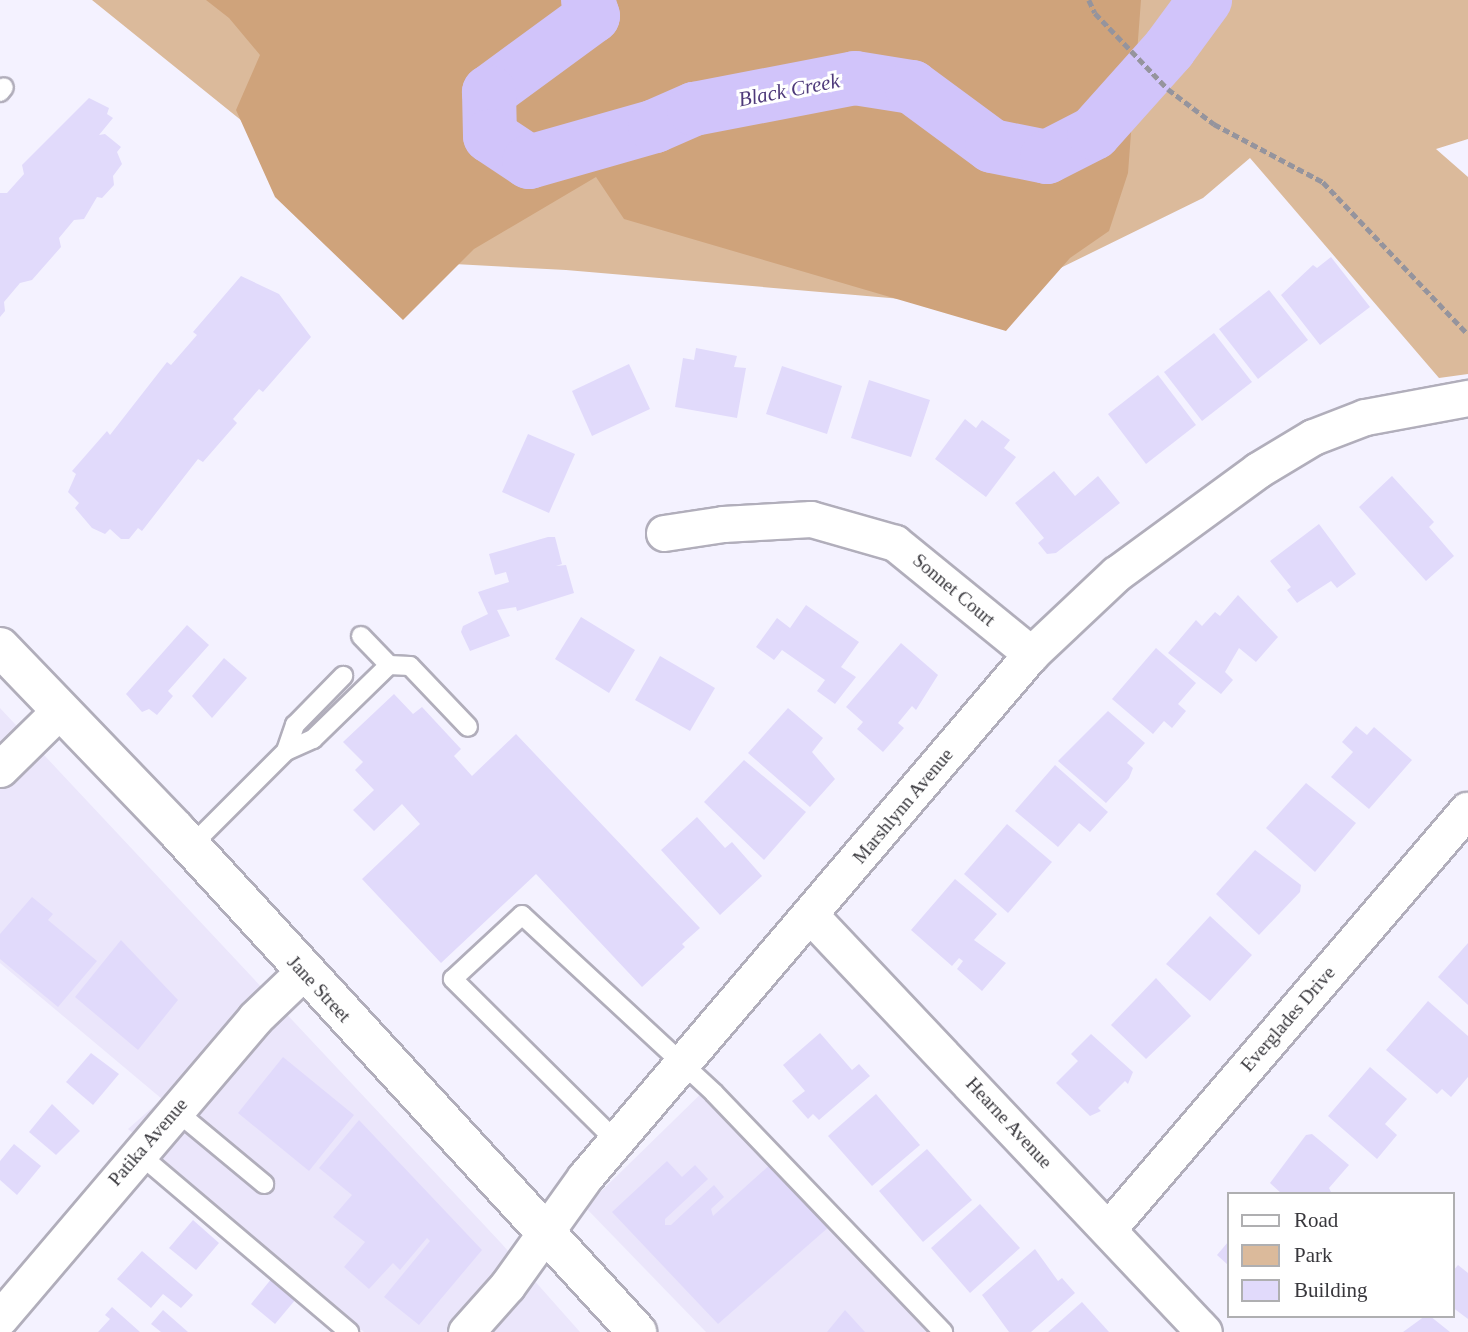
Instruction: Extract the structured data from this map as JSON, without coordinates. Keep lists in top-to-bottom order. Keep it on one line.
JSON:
{"streets":{"main road":["Jane Street"],"street":["Sonnet Court","Marshlynn Avenue","Everglades Drive","Hearne Avenue","Patika Avenue"]},"crossings":[["Sonnet Court","Marshlynn Avenue"],["Marshlynn Avenue","Jane Street"],["Marshlynn Avenue","Hearne Avenue"],["Jane Street","Patika Avenue"],["Everglades Drive","Hearne Avenue"]],"water":["Black Creek"],"legend":["Road","Park","Building"]}
